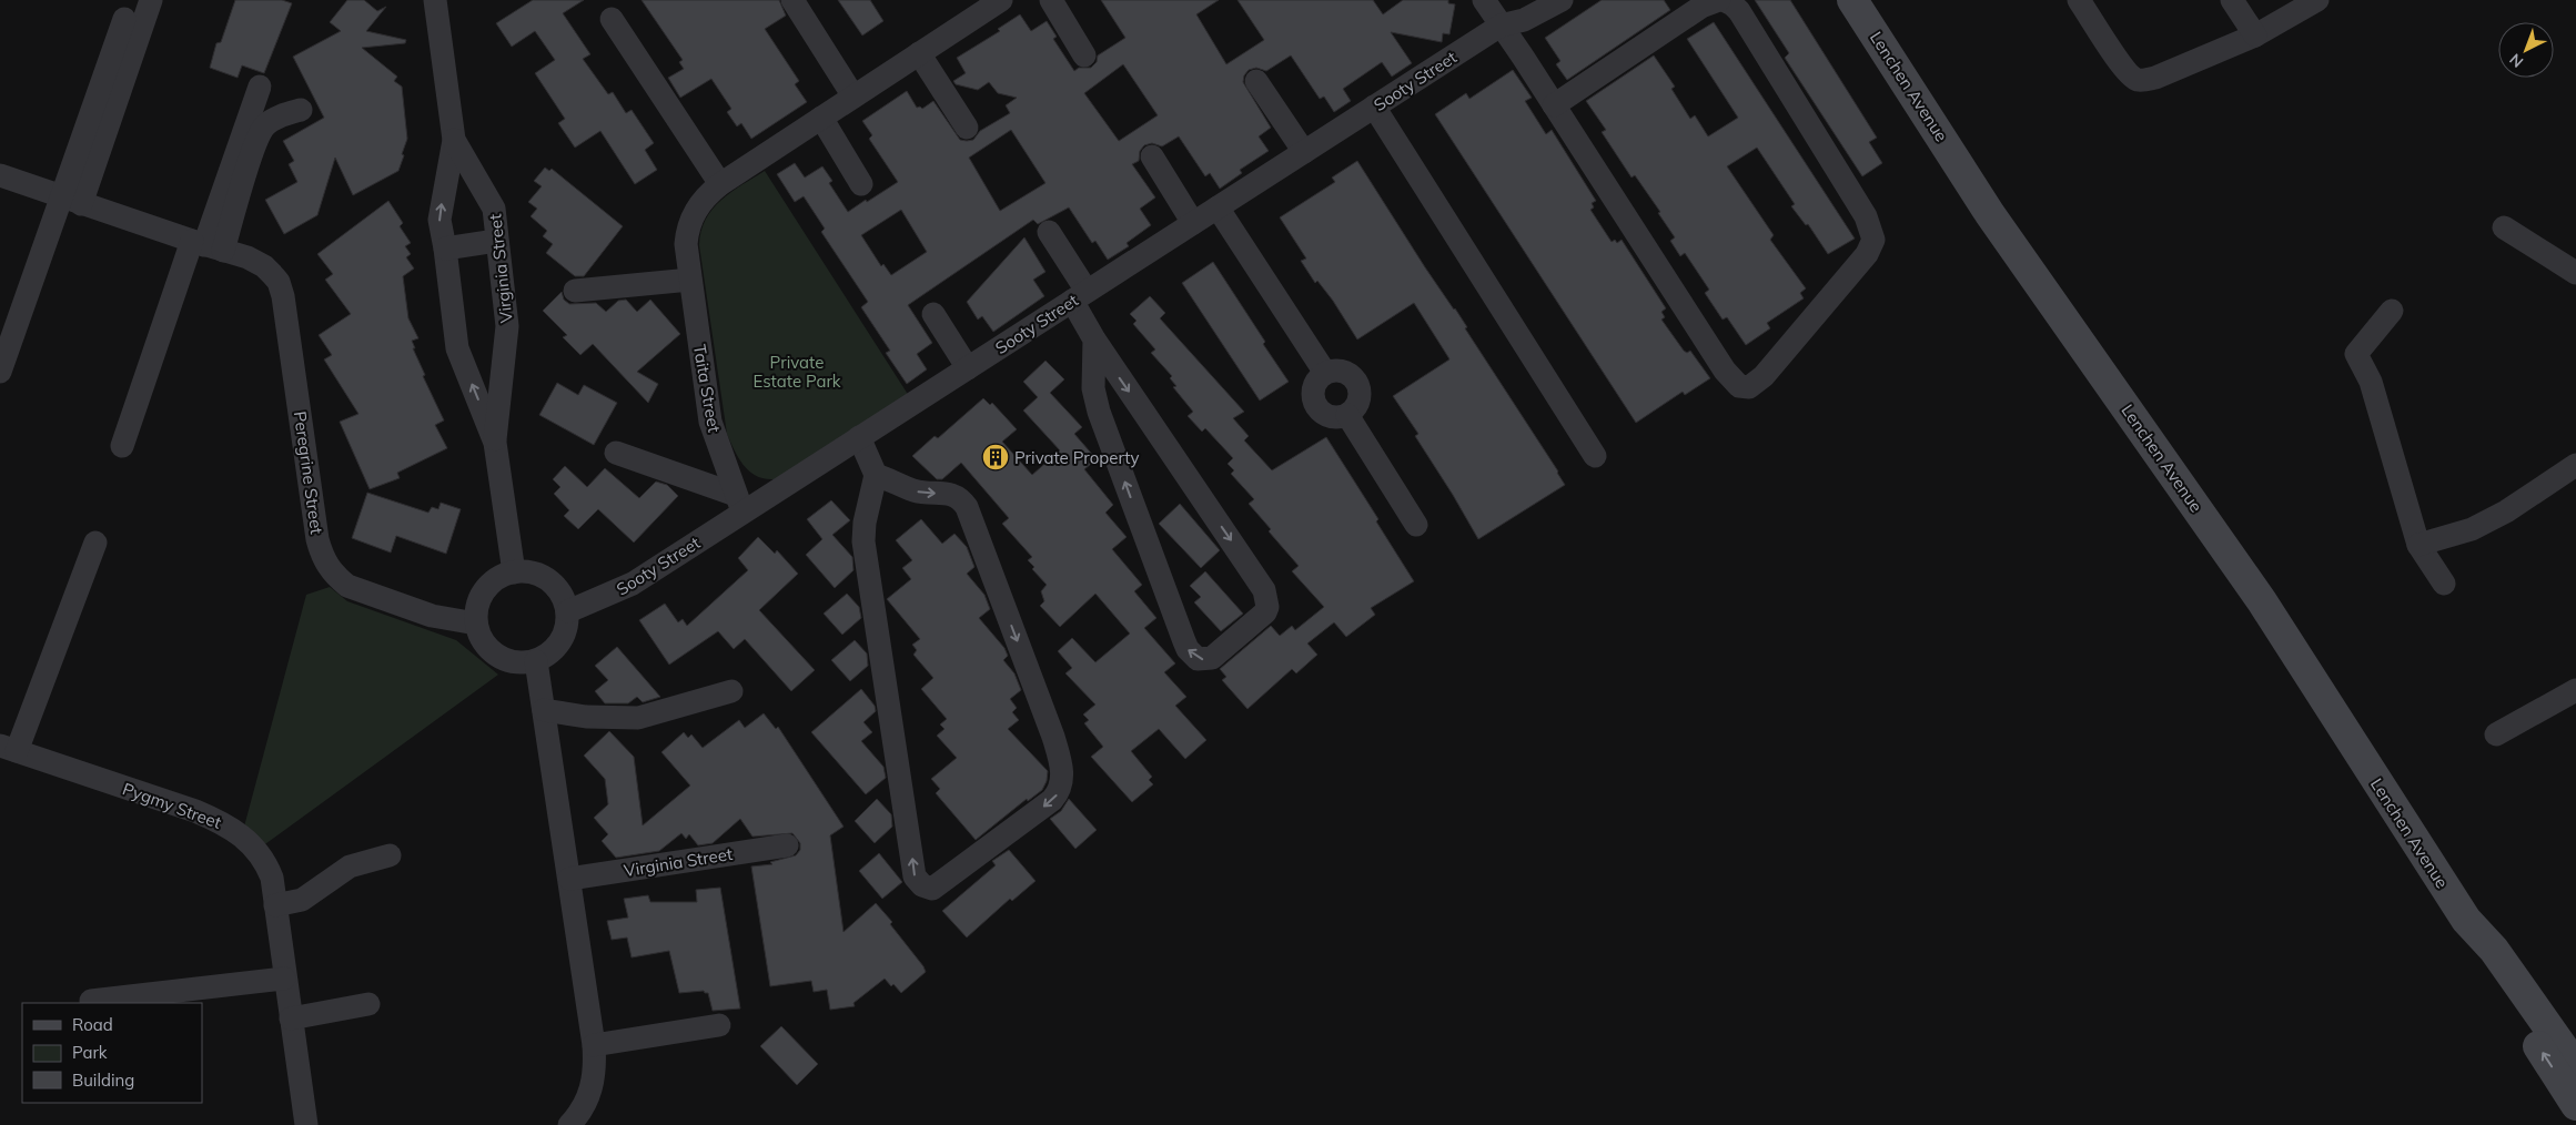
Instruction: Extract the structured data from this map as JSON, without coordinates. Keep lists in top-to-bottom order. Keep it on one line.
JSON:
{"streets":{"main road":["Lenchen Avenue"],"street":["Sooty Street","Virginia Street","Taita Street","Peregrine Street","Pygmy Street"]},"crossings":[["Sooty Street","Virginia Street"],["Sooty Street","Taita Street"],["Sooty Street","Peregrine Street"],["Virginia Street","Peregrine Street"]],"parks":["Private Estate Park"],"places":{"building":["Private Property"]},"legend":["Road","Park","Building"],"north":"bottom left"}
